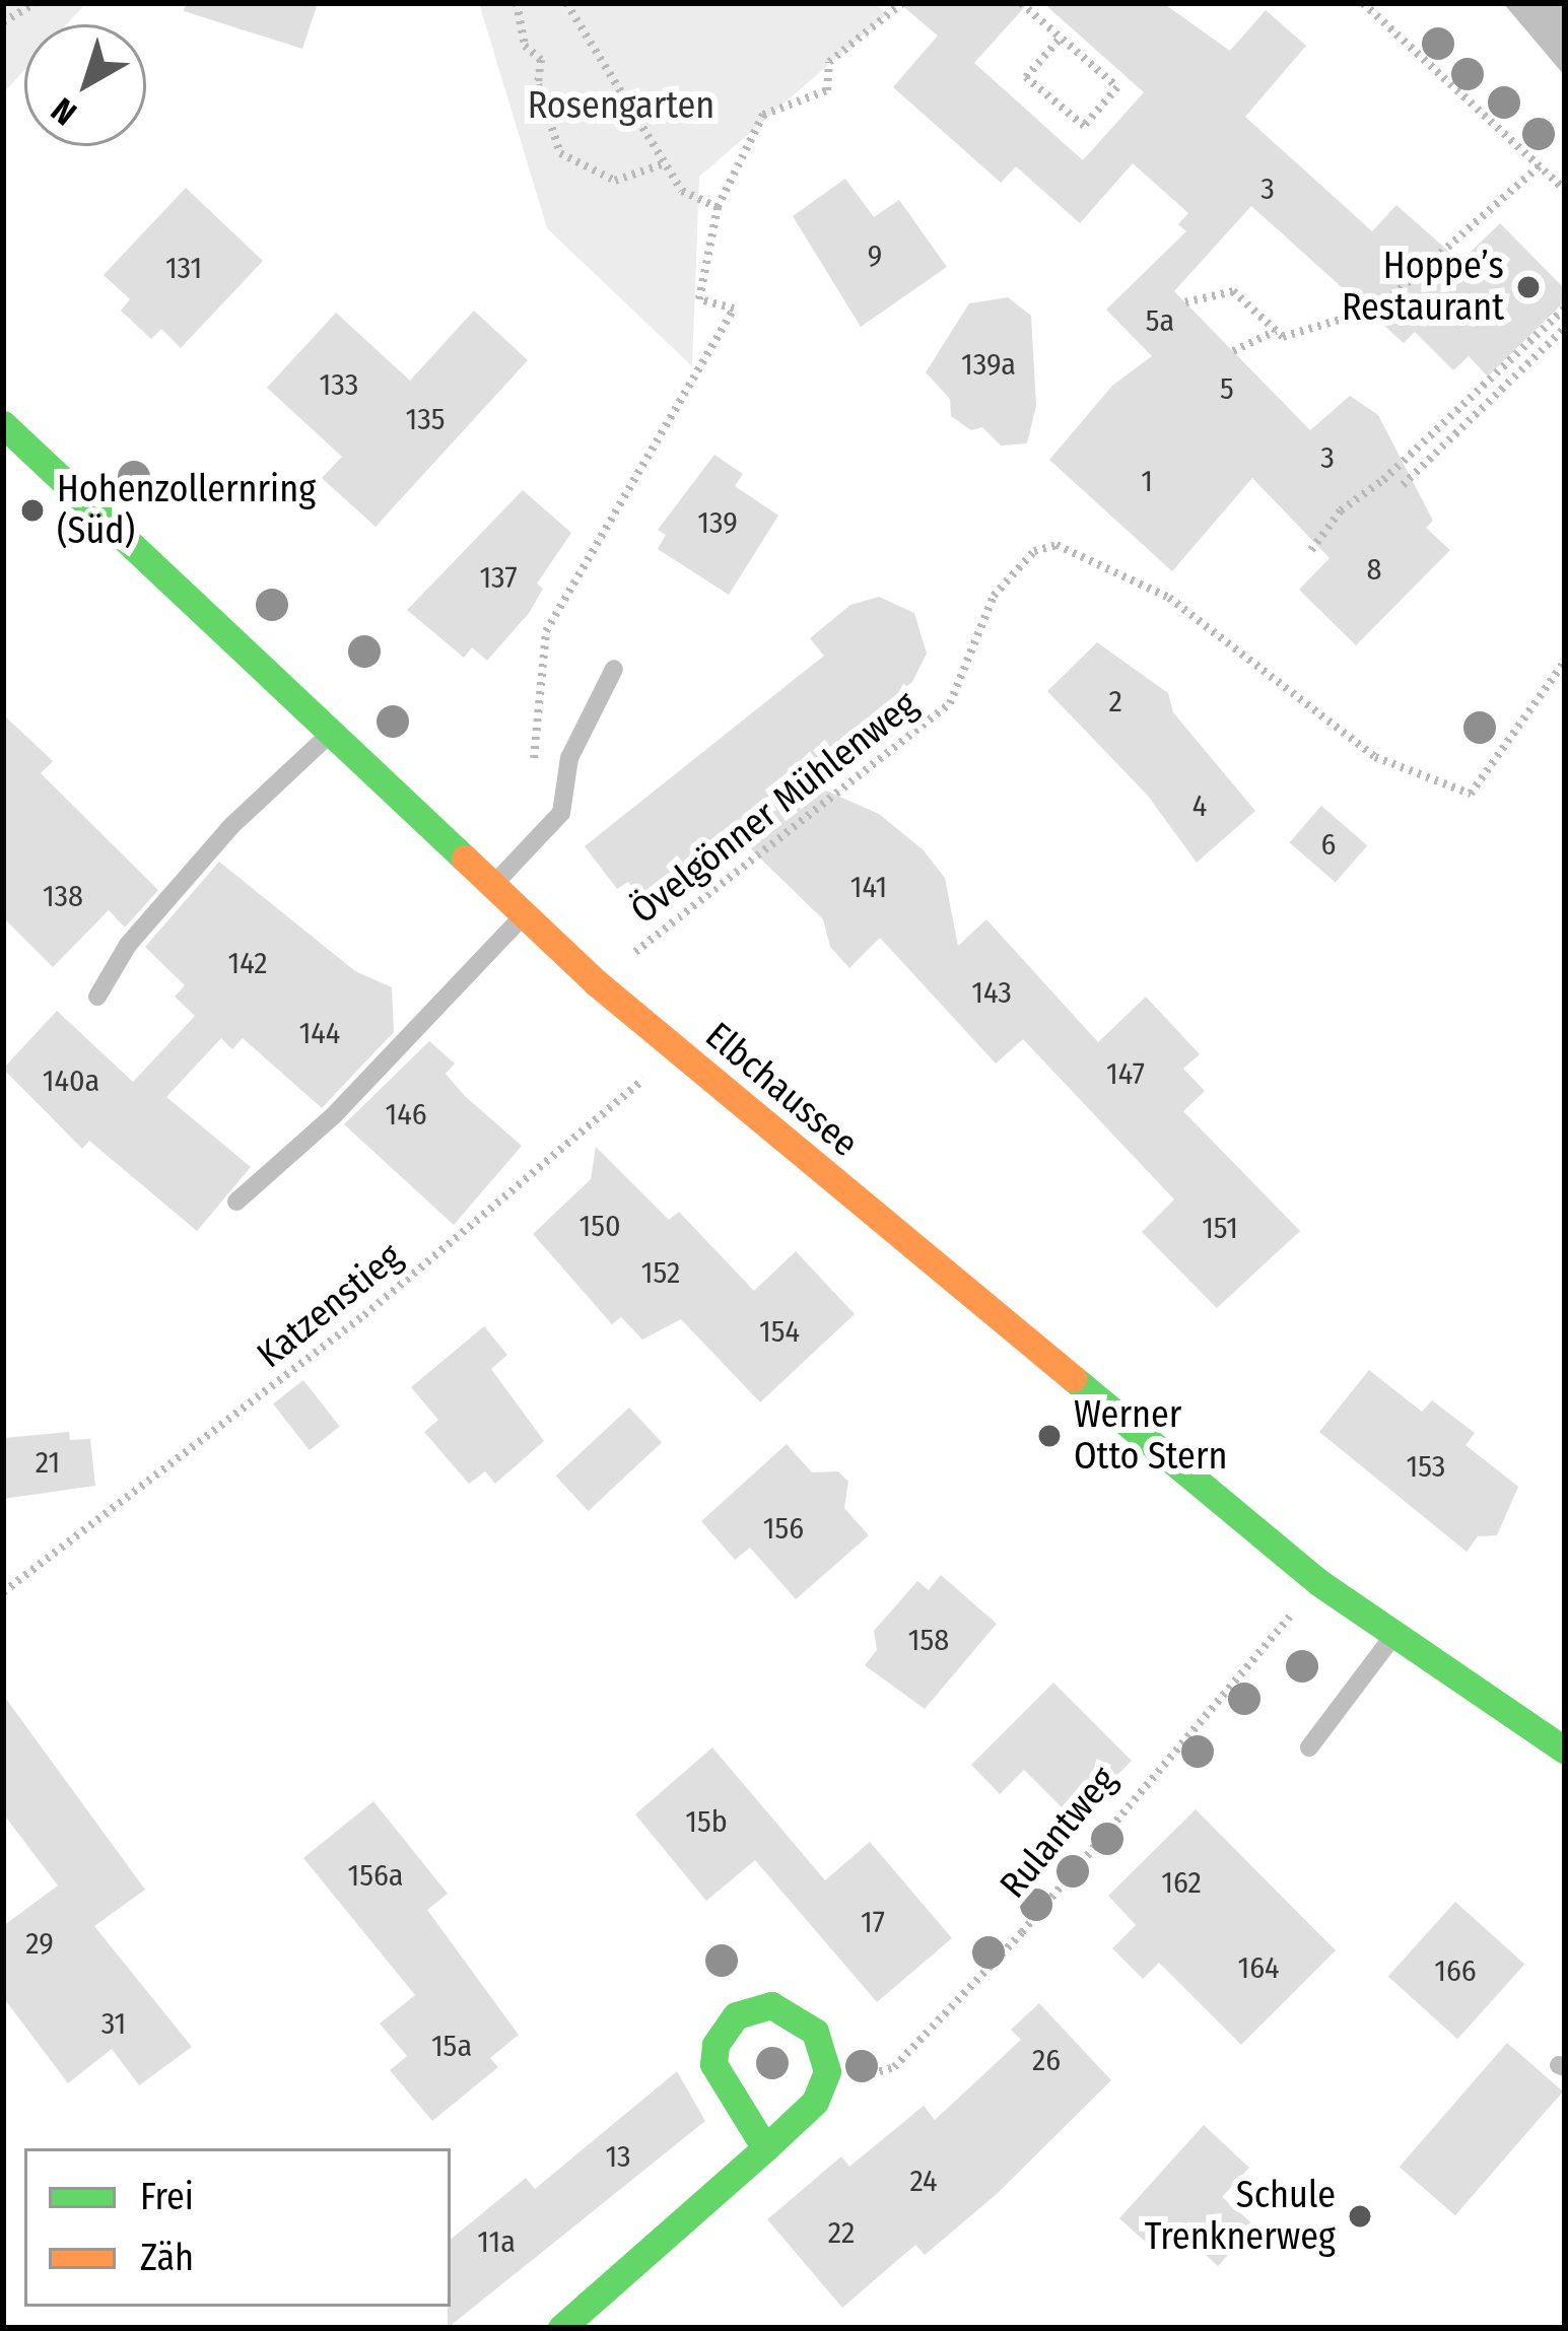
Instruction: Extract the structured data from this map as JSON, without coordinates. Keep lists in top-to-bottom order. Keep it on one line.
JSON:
{"streets":{"main road":["Elbchaussee"],"path":["Övelgönner Mühlenweg","Katzenstieg","Rulantweg"]},"crossings":[["Övelgönner Mühlenweg","Elbchaussee"],["Elbchaussee","Katzenstieg"],["Elbchaussee","Rulantweg"]],"parks":["Rosengarten"],"places":["Hoppe’s Restaurant","Hohenzollernring (Süd)","Werner Otto Stern","Schule Trenknerweg"],"house_numbers":["3","9","131","5a","139a","133","5","135","3","1","139","8","137","2","4","6","141","138","142","143","144","147","140a","146","150","151","152","154","21","153","156","158","15b","156a","162","17","29","164","166","31","15a","26","13","24","22","11a"],"legend":["Frei","Zäh"],"north":"bottom left"}
